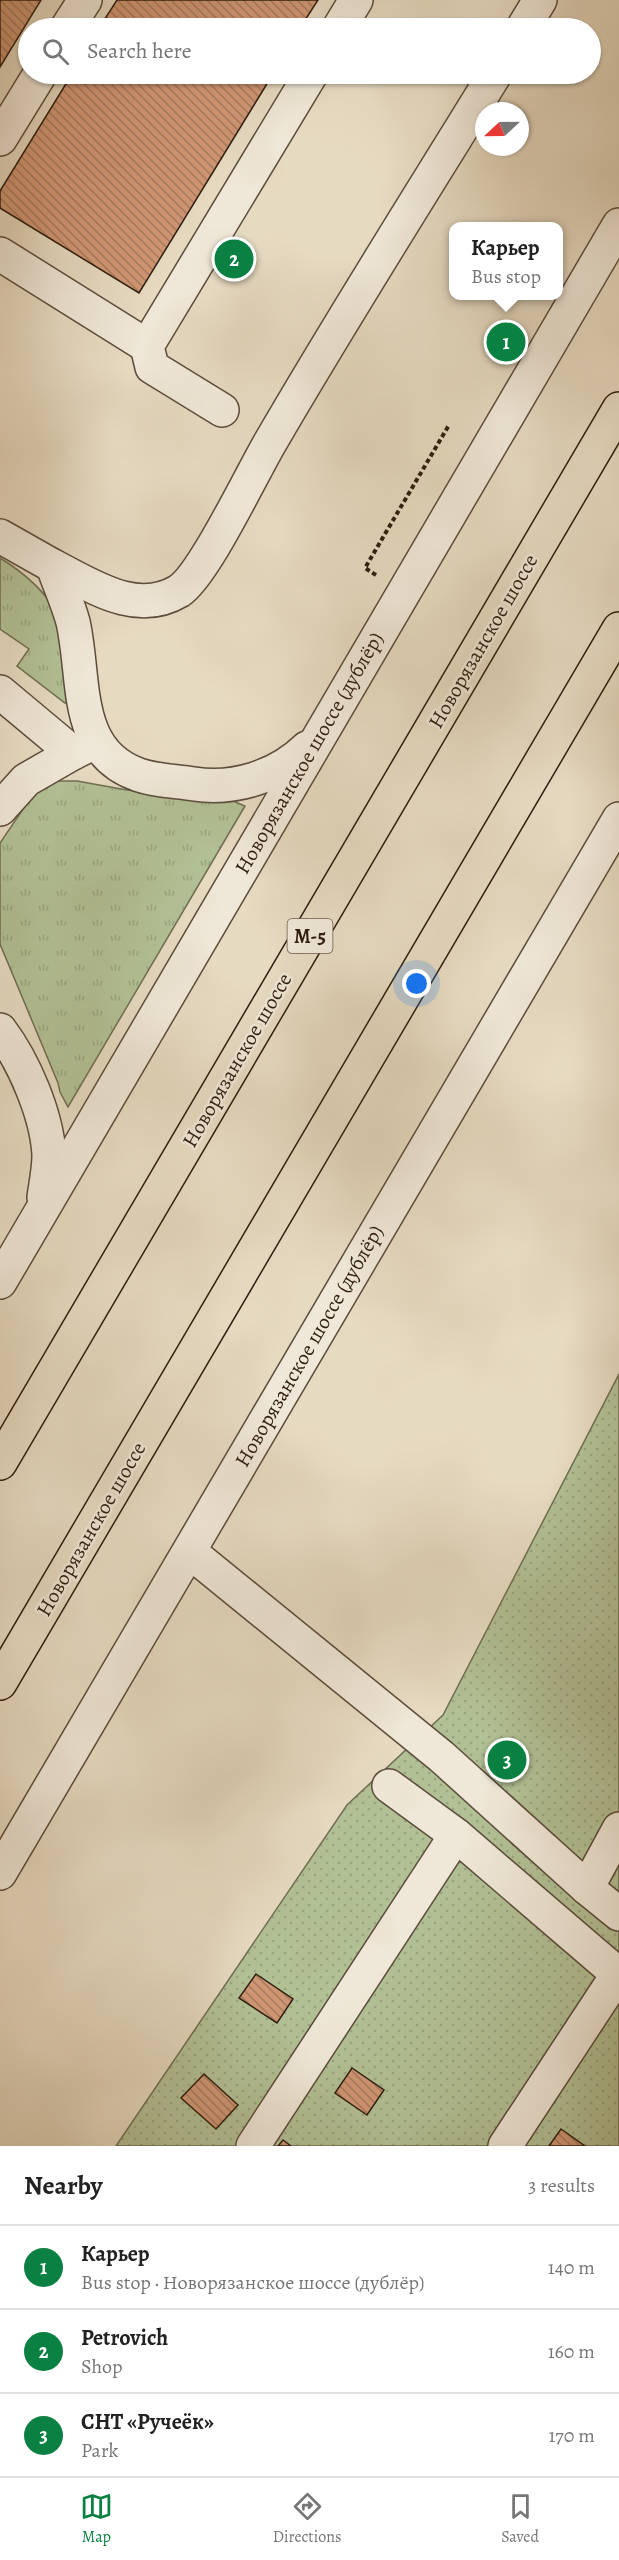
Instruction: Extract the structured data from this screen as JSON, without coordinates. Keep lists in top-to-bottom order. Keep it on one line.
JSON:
{"streets":{"highway":["Новорязанское шоссе","М-5"],"street":["Новорязанское шоссе (дублёр)"]},"north":"left","page":{"search":"Search here","popup":["Карьер","Bus stop"],"pins":["2","1","3"],"heading":["Nearby","3 results"],"list":[{"mark":"1","name":"Карьер","note":"Bus stop · Новорязанское шоссе (дублёр)","value":"140 m"},{"mark":"2","name":"Petrovich","note":"Shop","value":"160 m"},{"mark":"3","name":"СНТ «Ручеёк»","note":"Park","value":"170 m"}],"nav":["Map","Directions","Saved"]}}
